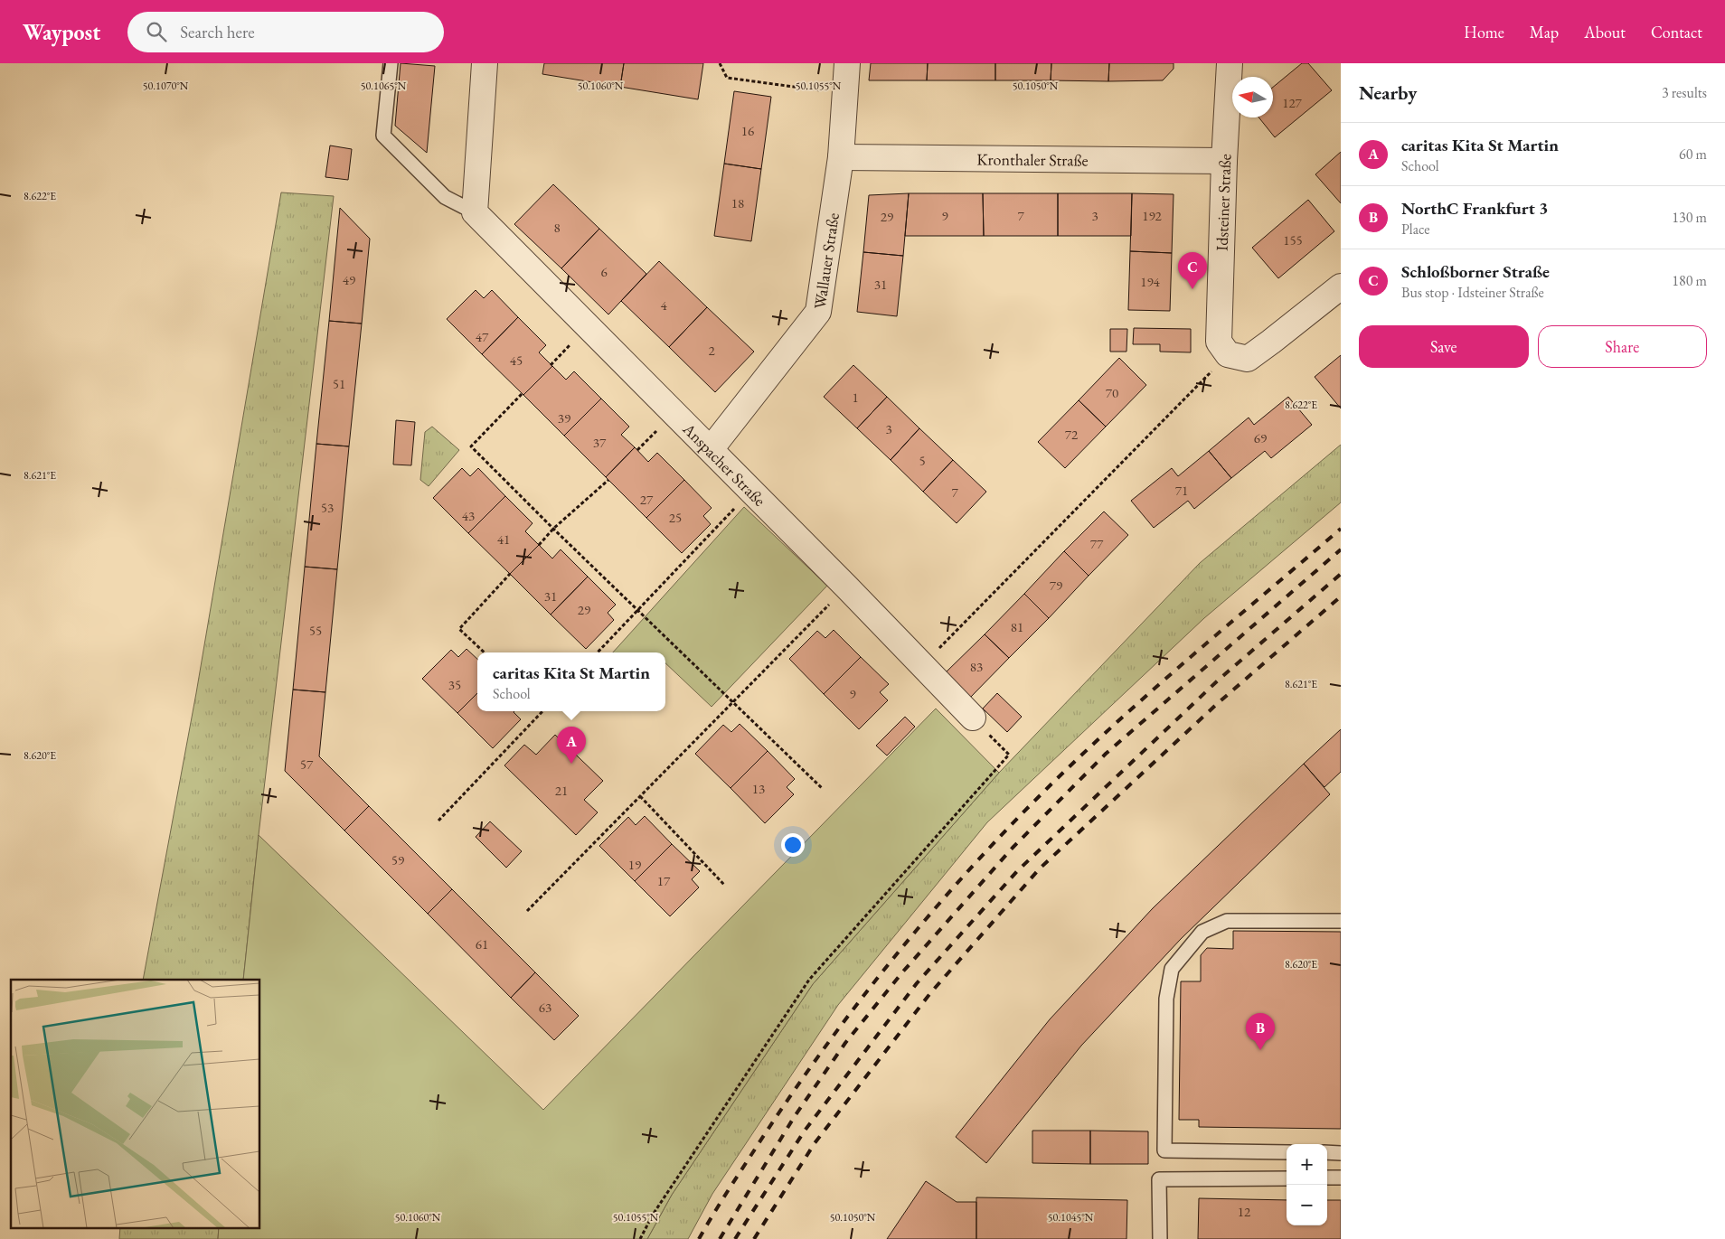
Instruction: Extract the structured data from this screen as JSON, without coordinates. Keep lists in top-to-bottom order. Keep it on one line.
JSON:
{"streets":{"street":["Kronthaler Straße","Idsteiner Straße","Wallauer Straße","Anspacher Straße"]},"crossings":[["Kronthaler Straße","Idsteiner Straße"],["Kronthaler Straße","Wallauer Straße"],["Wallauer Straße","Anspacher Straße"]],"house_numbers":["127","16","18","9","7","3","192","29","8","155","6","49","194","31","4","47","2","45","51","70","1","39","3","72","69","37","5","71","7","27","53","43","25","41","77","79","31","29","81","55","83","35","9","57","13","21","59","19","17","61","63","12"],"north":"left","page":{"header":"Waypost","search":"Search here","nav":["Home","Map","About","Contact"],"heading":["Nearby","3 results"],"list":[{"mark":"A","name":"caritas Kita St Martin","note":"School","value":"60 m"},{"mark":"B","name":"NorthC Frankfurt 3","note":"Place","value":"130 m"},{"mark":"C","name":"Schloßborner Straße","note":"Bus stop · Idsteiner Straße","value":"180 m"}],"pins":["C","A","B"],"buttons":["Save","Share"],"popup":["caritas Kita St Martin","School"],"map_buttons":["+","−"]},"coordinates":["50.1065°N","50.1060°N","50.1055°N","50.1050°N","50.1070°N","8.622°E","8.621°E","8.620°E","50.1045°N"]}
